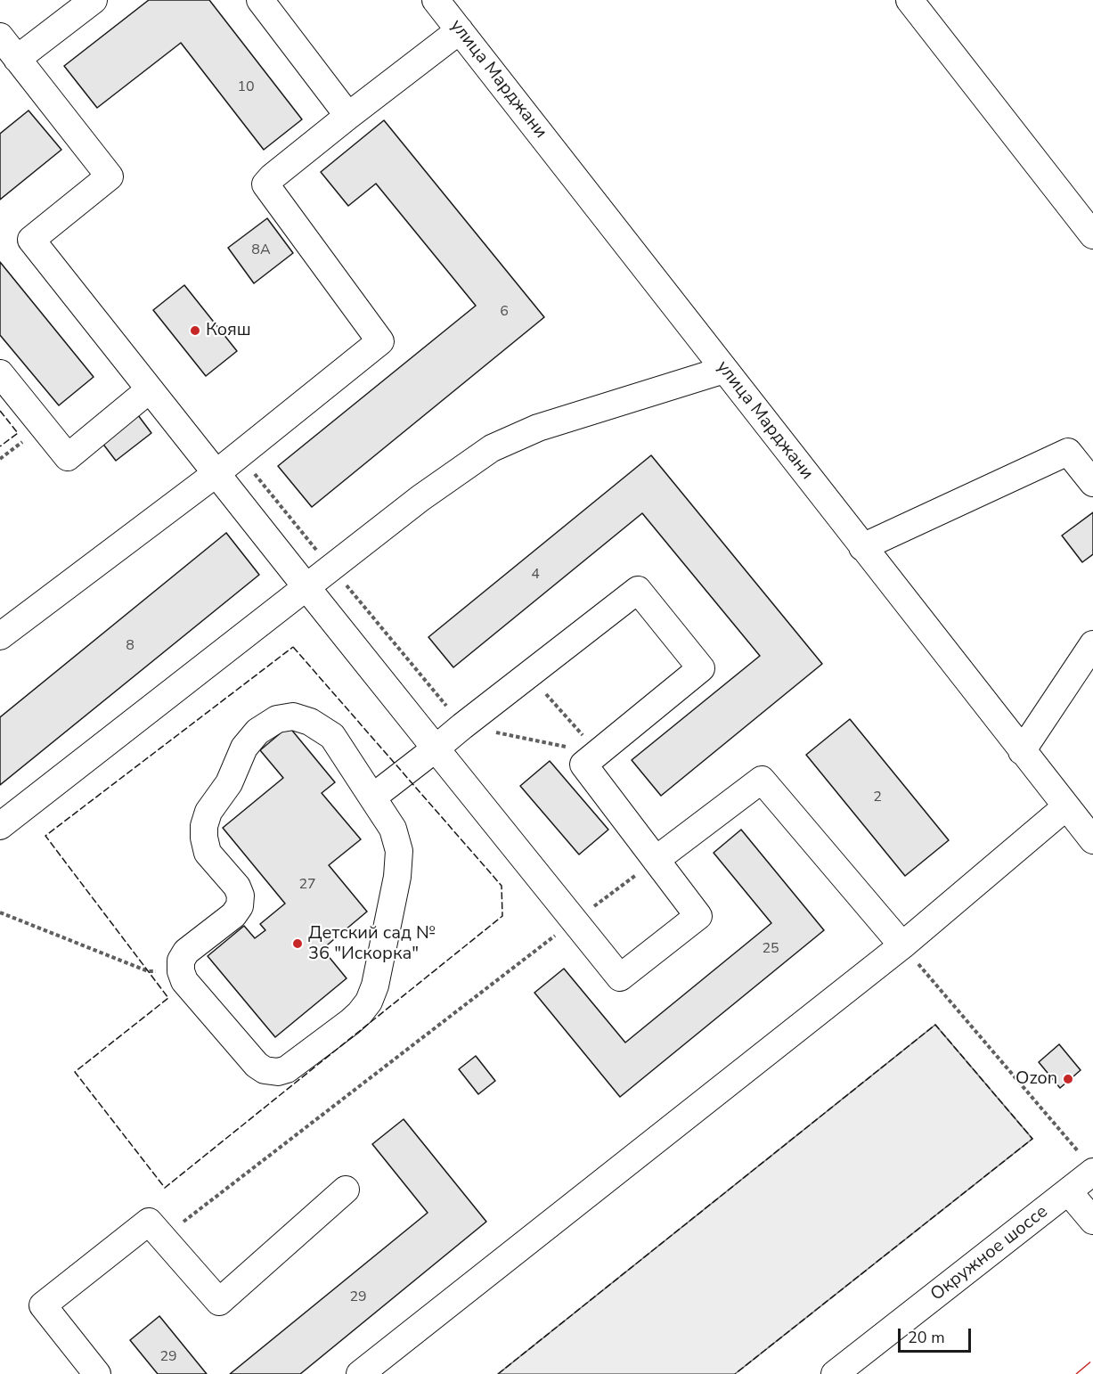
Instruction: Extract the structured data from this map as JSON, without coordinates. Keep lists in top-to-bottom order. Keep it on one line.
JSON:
{"streets":{"street":["улица Марджани","Окружное шоссе"]},"places":["Кояш","Детский сад № 36 \"Искорка\"","Ozon"],"house_numbers":["10","8А","6","4","8","2","27","25","29","29"],"scale_bar":"20 m"}
